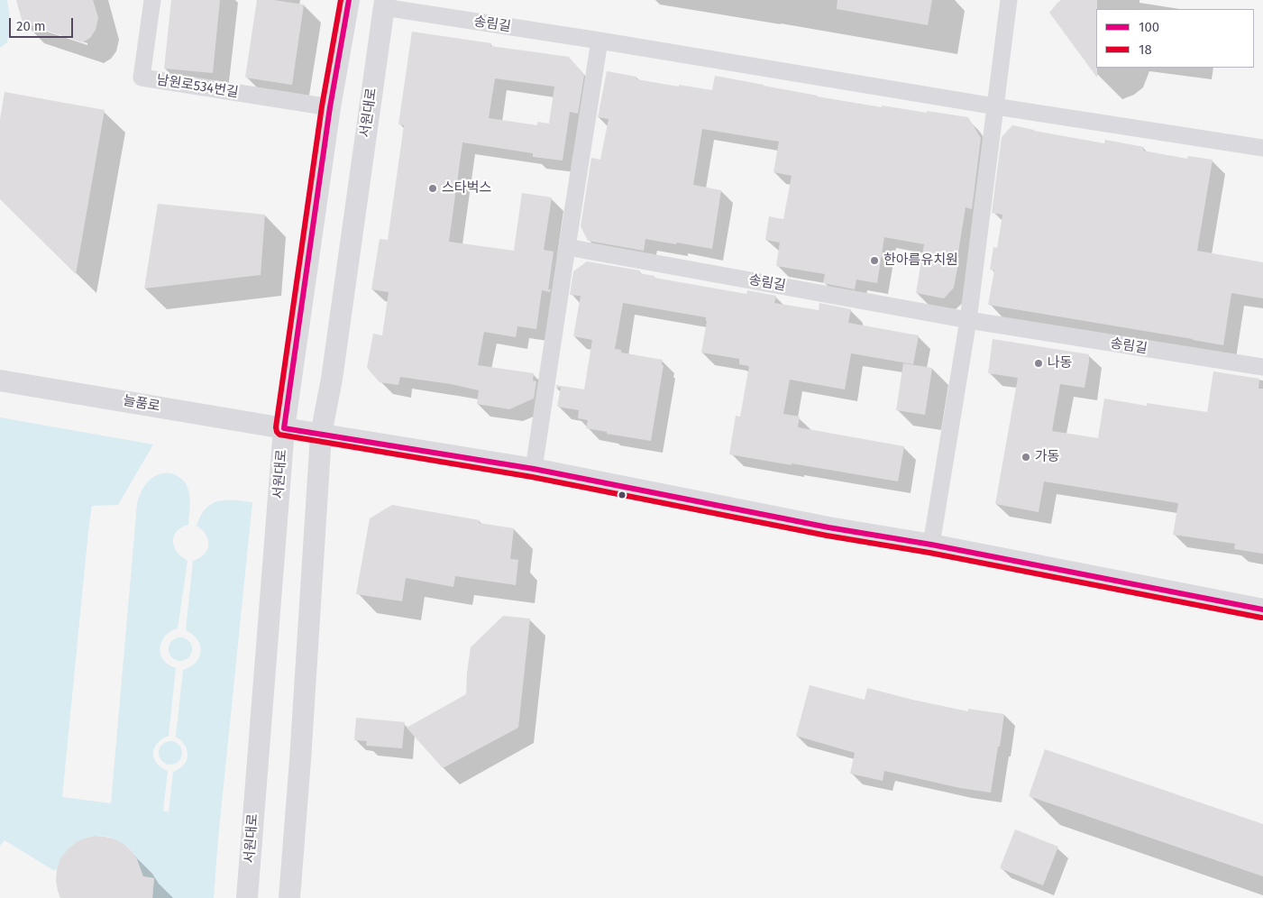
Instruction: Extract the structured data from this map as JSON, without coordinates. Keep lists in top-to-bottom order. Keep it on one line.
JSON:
{"streets":{"street":["송림길","남원로534번길","서원대로","늘품로"]},"crossings":[["송림길","서원대로"],["남원로534번길","서원대로"],["서원대로","늘품로"]],"places":["스타벅스","한아름유치원","나동","가동"],"lines":["transit line 100","transit line 18"],"legend":["100","18"],"scale_bar":"20 m"}
